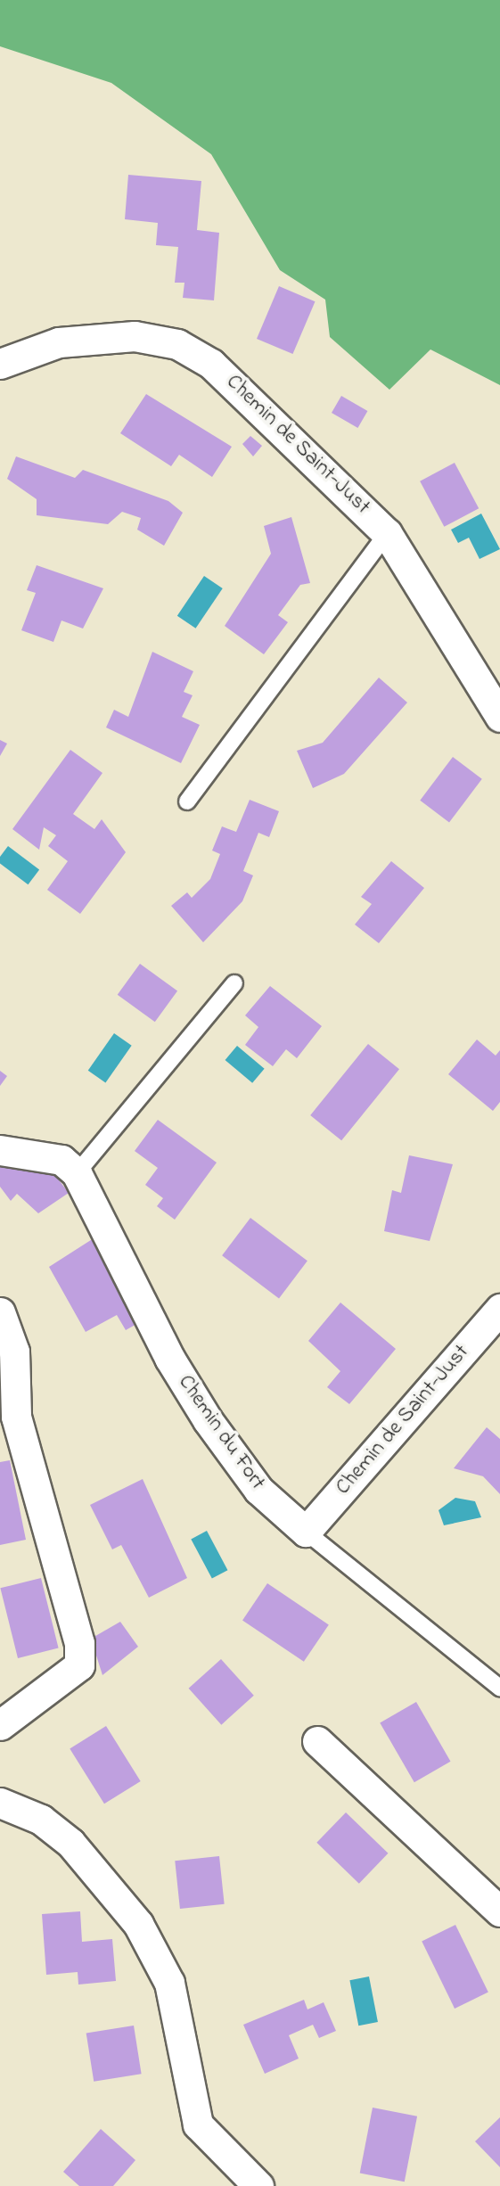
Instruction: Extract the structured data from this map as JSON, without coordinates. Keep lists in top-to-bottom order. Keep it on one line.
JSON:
{"streets":{"street":["Chemin de Saint-Just","Chemin du Fort"]},"crossings":[["Chemin de Saint-Just","Chemin du Fort"]]}
